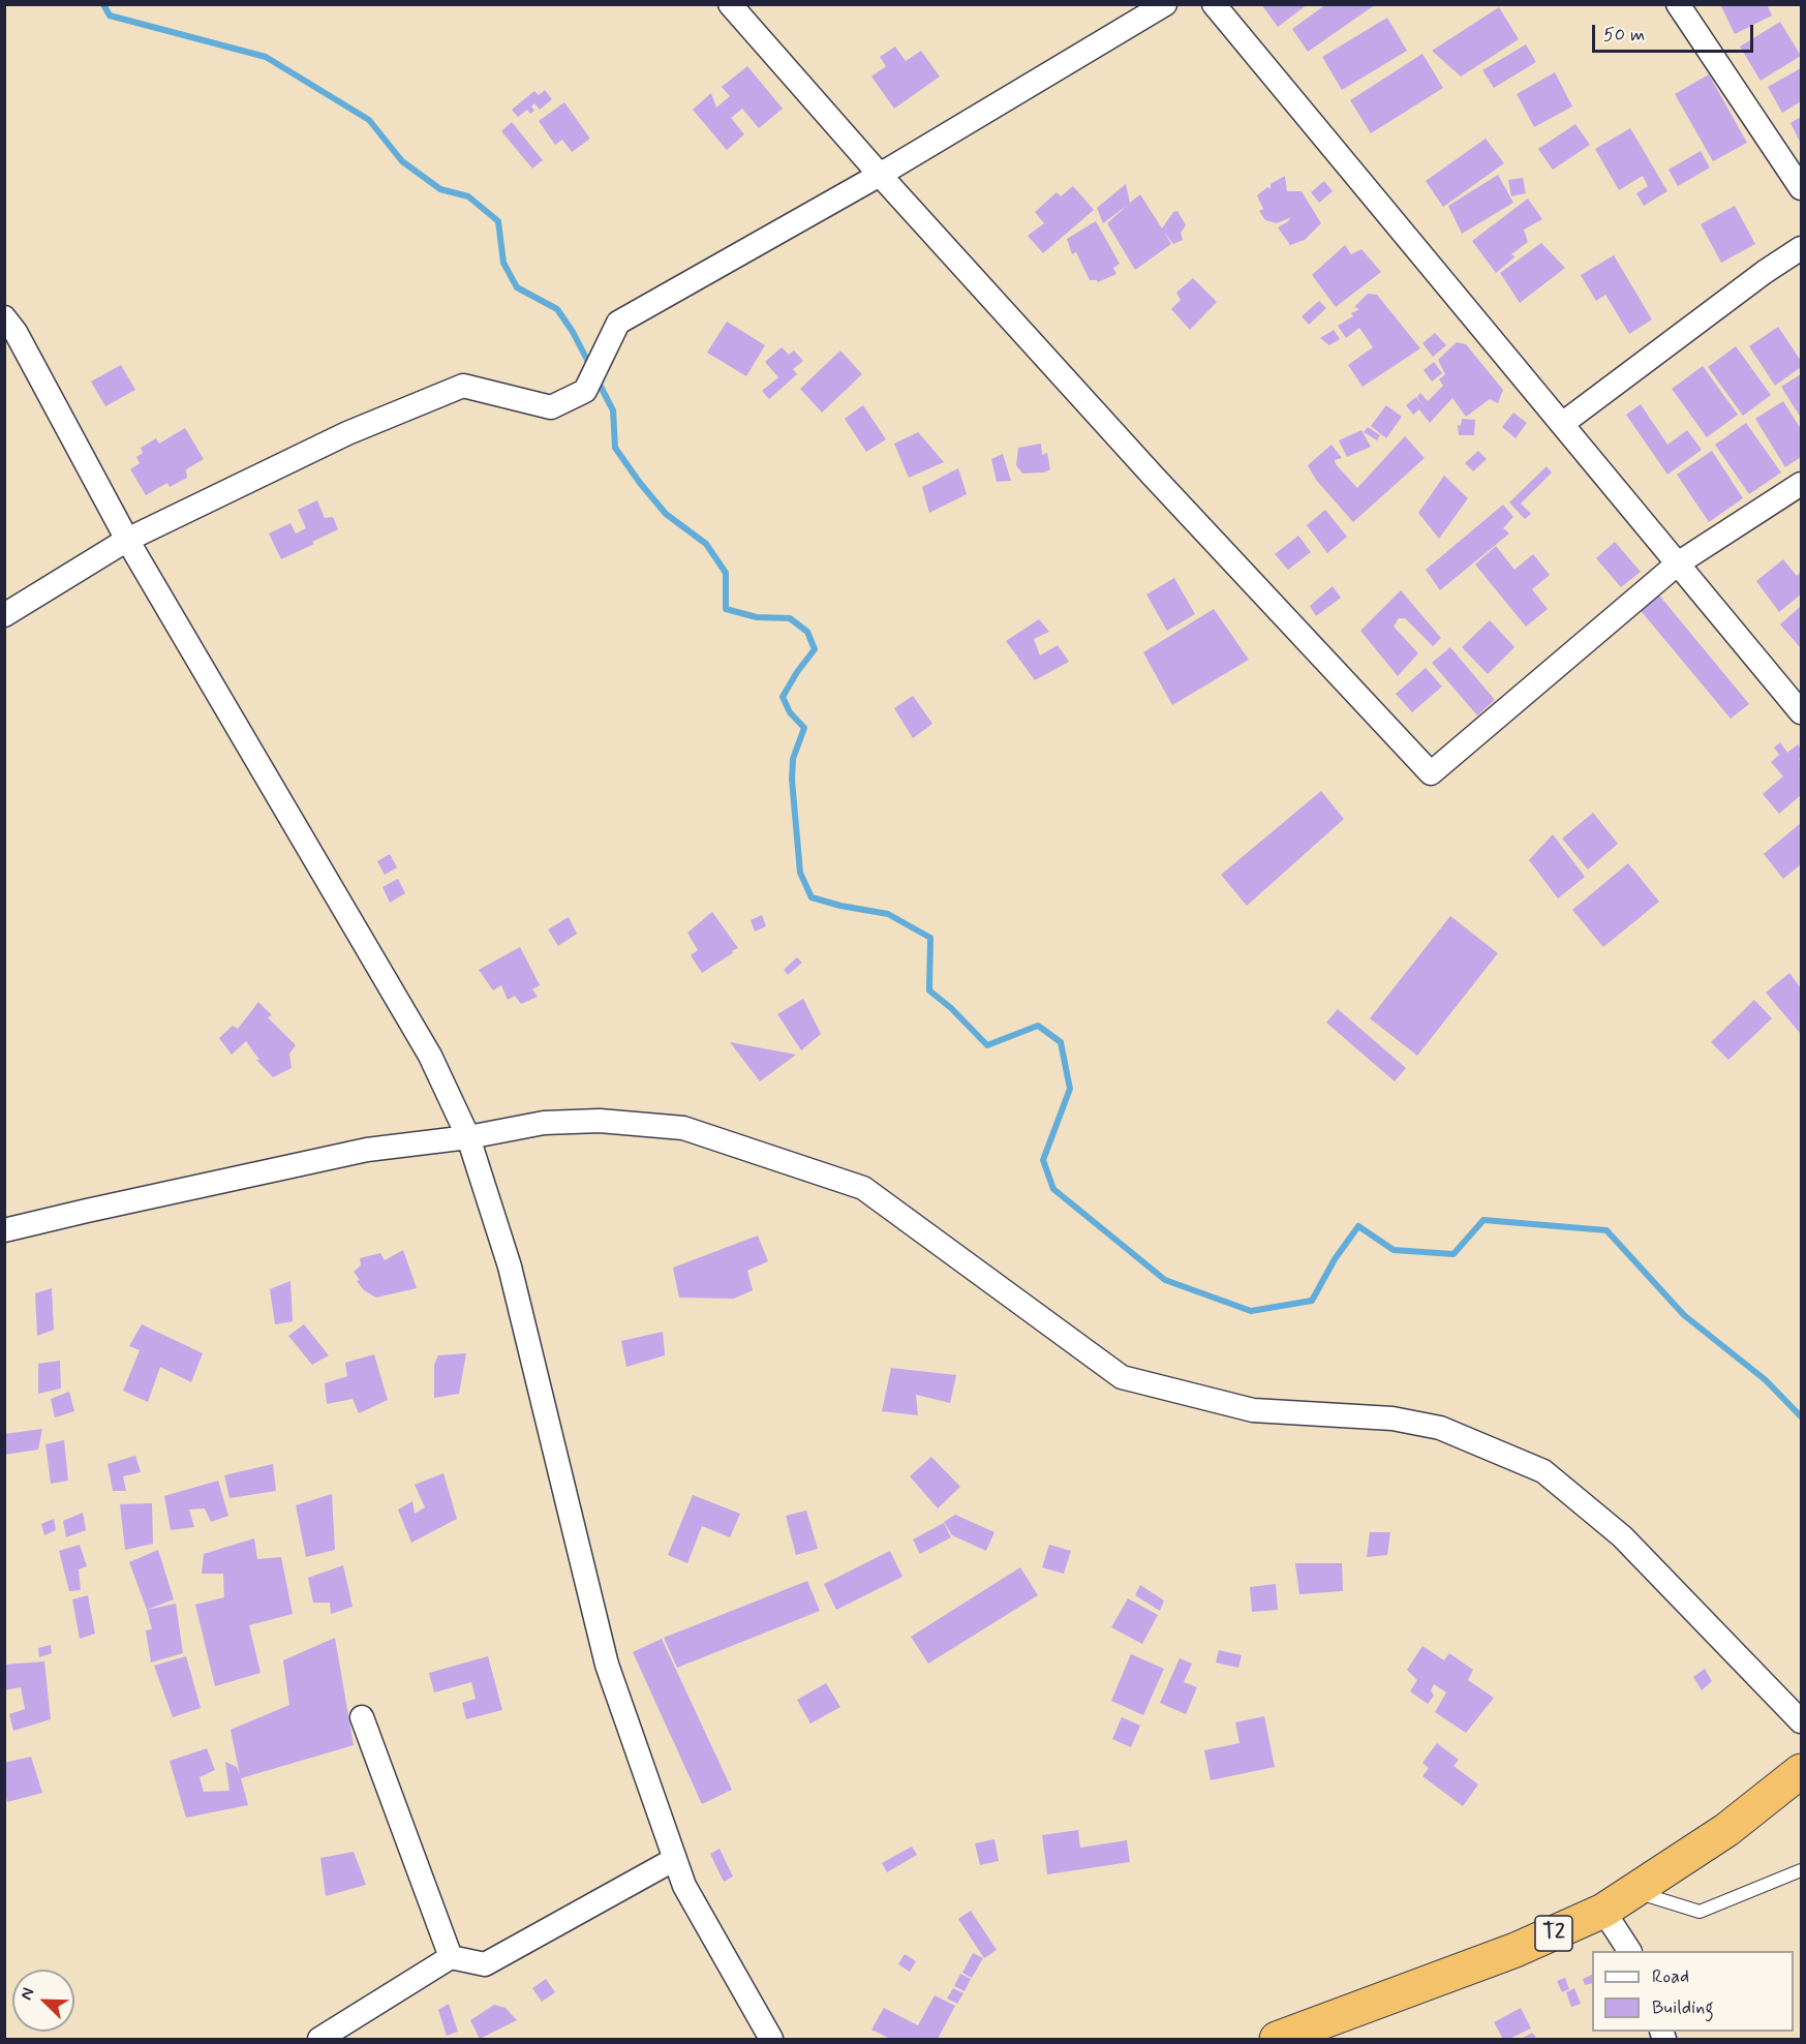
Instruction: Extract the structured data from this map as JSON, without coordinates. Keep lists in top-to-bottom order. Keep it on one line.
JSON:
{"streets":{"highway":["T2"]},"legend":["Road","Building"],"scale_bar":"50 m","north":"top left"}
